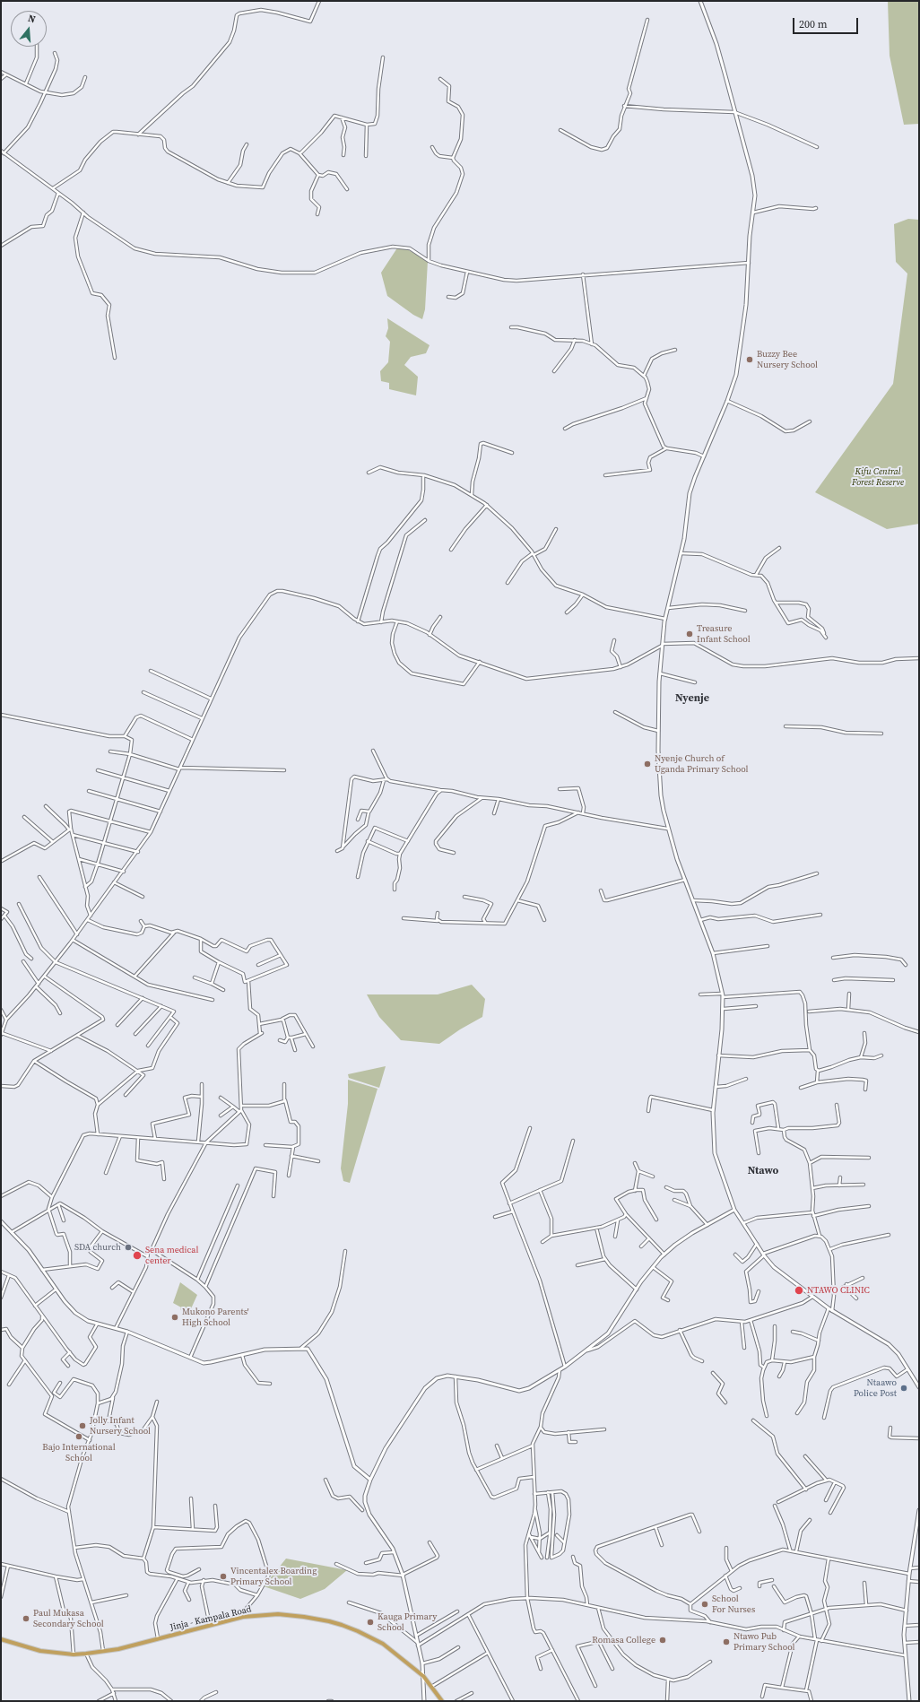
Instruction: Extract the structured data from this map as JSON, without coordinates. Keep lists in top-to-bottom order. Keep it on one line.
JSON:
{"streets":{"highway":["Jinja - Kampala Road"]},"districts":["Nyenje","Ntawo"],"parks":["Kifu Central Forest Reserve"],"places":["Buzzy Bee Nursery School","Treasure Infant School","Nyenje Church of Uganda Primary School","SDA church","Sena medical center","NTAWO CLINIC","Mukono Parents' High School","Ntaawo Police Post","Jolly Infant Nursery School","Bajo International School","Vincentalex Boarding Primary School","School For Nurses","Paul Mukasa Secondary School","Kauga Primary School","Romasa College","Ntawo Pub Primary School"],"scale_bar":"200 m","north":"top"}
